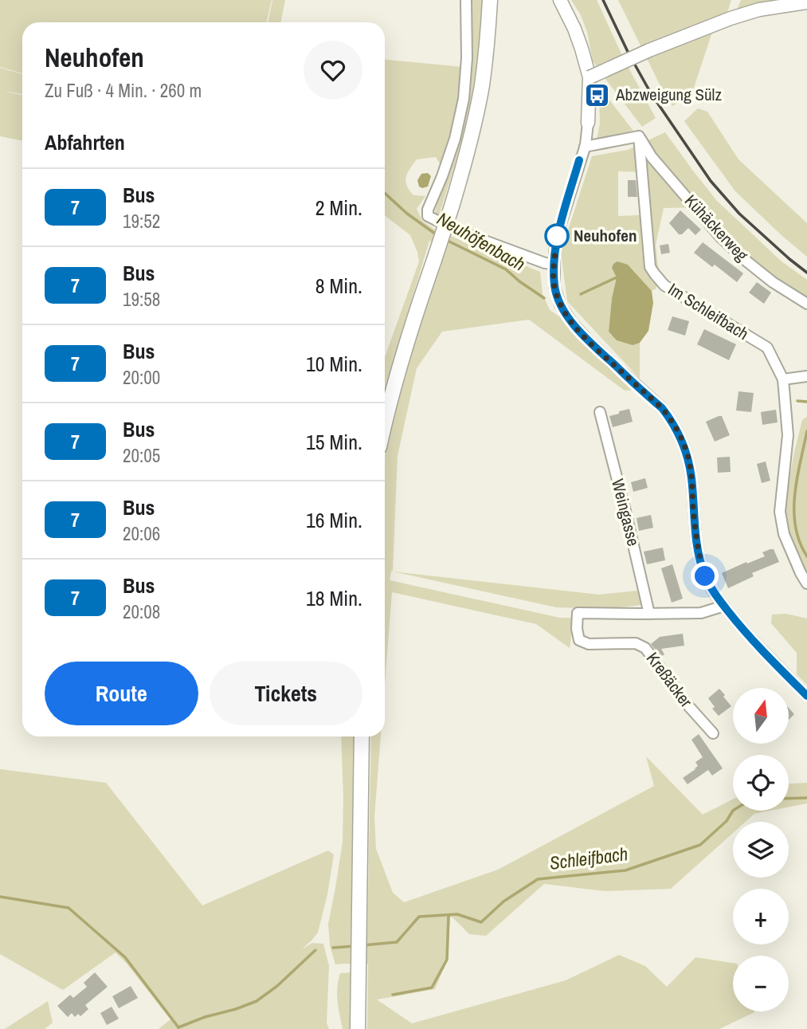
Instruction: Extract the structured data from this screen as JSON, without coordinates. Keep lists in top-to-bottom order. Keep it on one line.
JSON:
{"streets":{"street":["Kühäckerweg","Im Schleifbach","Weingasse","Kreßäcker"]},"crossings":[["Kühäckerweg","Im Schleifbach"],["Weingasse","Kreßäcker"]],"water":["Neuhöfenbach","Schleifbach"],"places":{"bus stop":["Abzweigung Sülz"],"other":["Neuhofen"]},"lines":["bus line 7"],"north":"top","page":{"heading":[["Neuhofen","Zu Fuß · 4 Min. · 260 m"],"Abfahrten"],"list":[{"mark":"7","name":"Bus","note":"19:52","value":"2 Min."},{"mark":"7","name":"Bus","note":"19:58","value":"8 Min."},{"mark":"7","name":"Bus","note":"20:00","value":"10 Min."},{"mark":"7","name":"Bus","note":"20:05","value":"15 Min."},{"mark":"7","name":"Bus","note":"20:06","value":"16 Min."},{"mark":"7","name":"Bus","note":"20:08","value":"18 Min."}],"buttons":["Route","Tickets"],"map_buttons":["+","−"]}}
